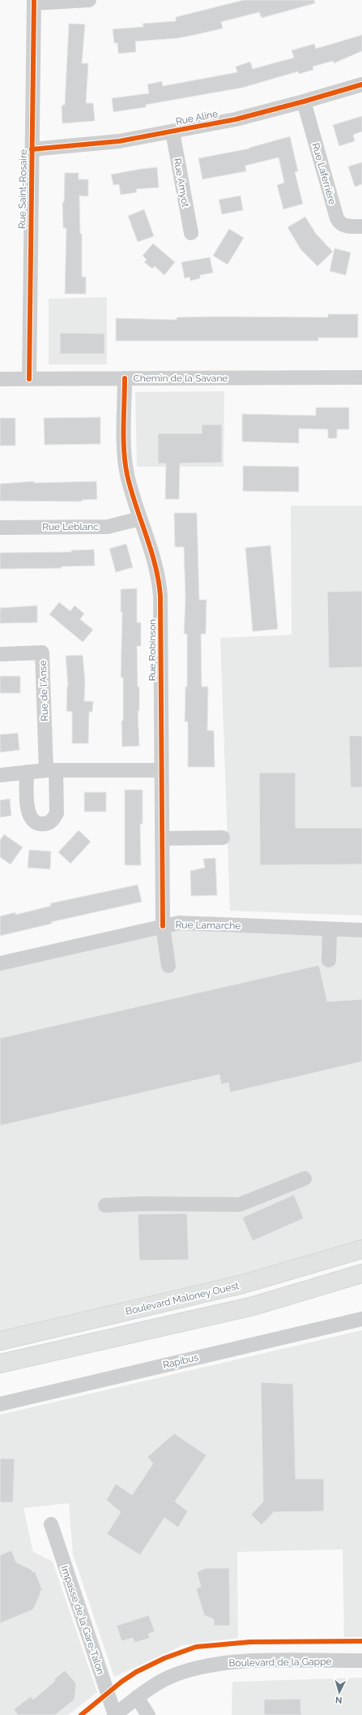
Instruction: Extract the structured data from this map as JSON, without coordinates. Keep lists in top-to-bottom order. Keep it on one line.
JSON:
{"streets":{"main road":["Boulevard Maloney Ouest"],"street":["Rue Aline","Rue Laferrière","Rue Amyot","Rue Saint-Rosaire","Chemin de la Savane","Rue Leblanc","Rue Robinson","Rue de l'Anse","Rue Lamarche","Rapibus","Impasse de la Gare-Talon","Boulevard de la Gappe"]},"crossings":[["Rue Aline","Rue Laferrière"],["Rue Aline","Rue Amyot"],["Rue Aline","Rue Saint-Rosaire"],["Rue Saint-Rosaire","Chemin de la Savane"],["Chemin de la Savane","Rue Robinson"],["Rue Leblanc","Rue Robinson"],["Rue Robinson","Rue Lamarche"],["Impasse de la Gare-Talon","Boulevard de la Gappe"]],"north":"bottom"}
